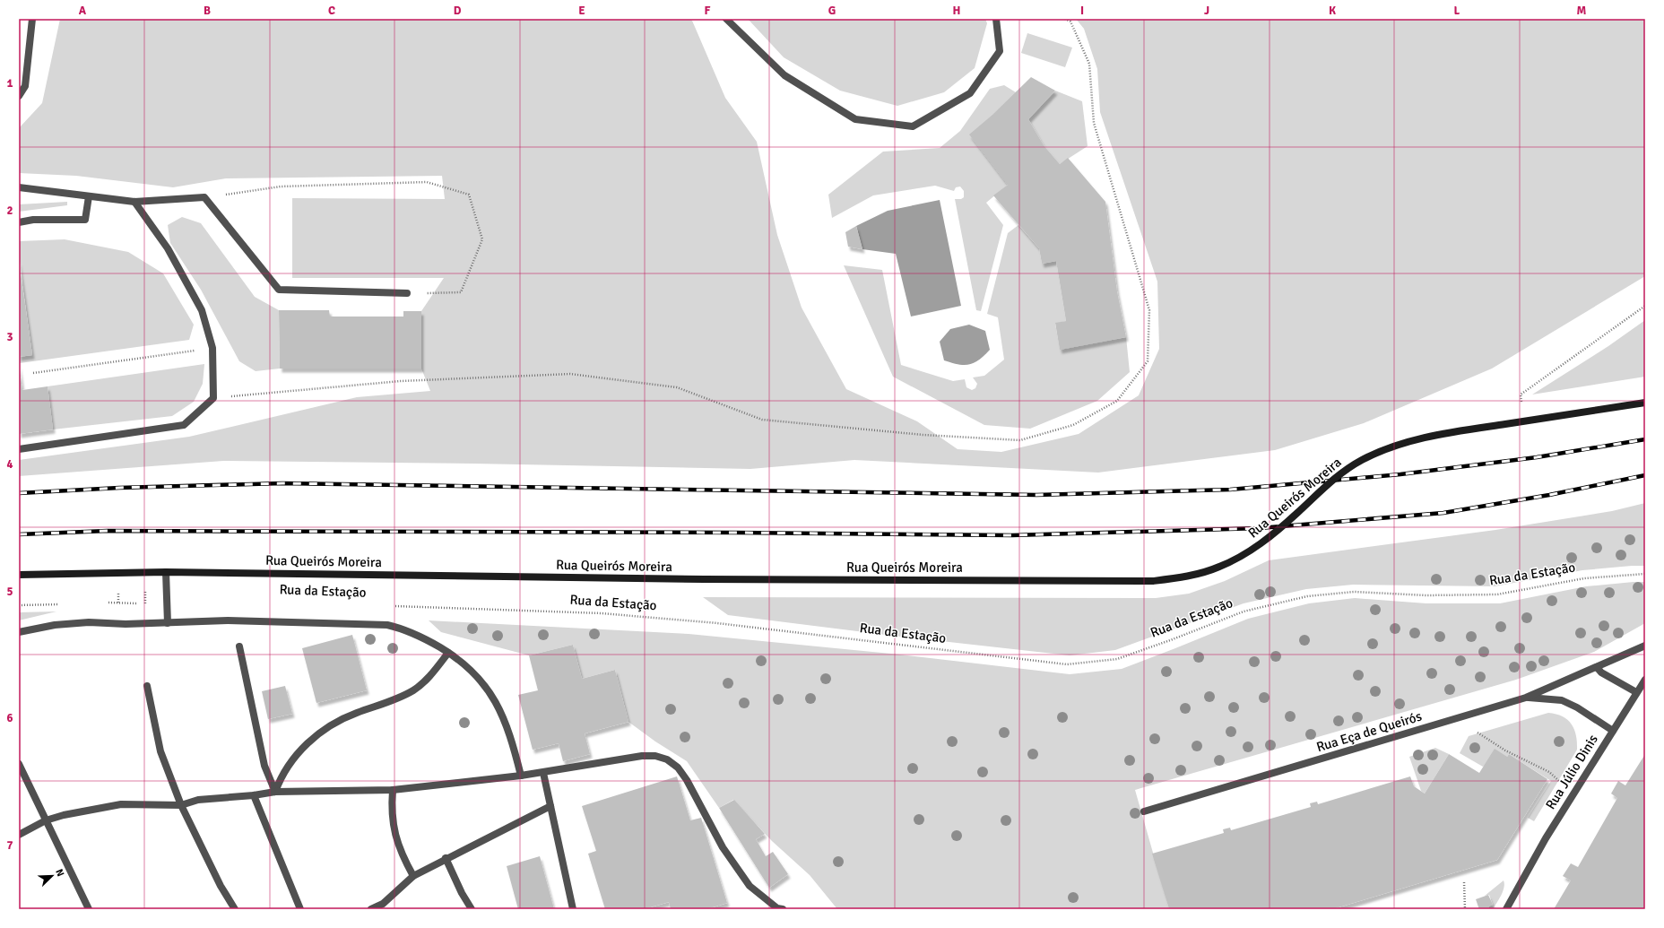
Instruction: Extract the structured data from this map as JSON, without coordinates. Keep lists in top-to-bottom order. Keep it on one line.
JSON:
{"streets":{"main road":["Rua Queirós Moreira"],"street":["Rua Eça de Queirós","Rua Júlio Dinis"],"path":["Rua da Estação"]},"crossings":[["Rua Eça de Queirós","Rua Júlio Dinis"]],"north":"top right","grid":{"columns":["A","B","C","D","E","F","G","H","I","J","K","L","M"],"rows":["1","2","3","4","5","6","7"]}}
